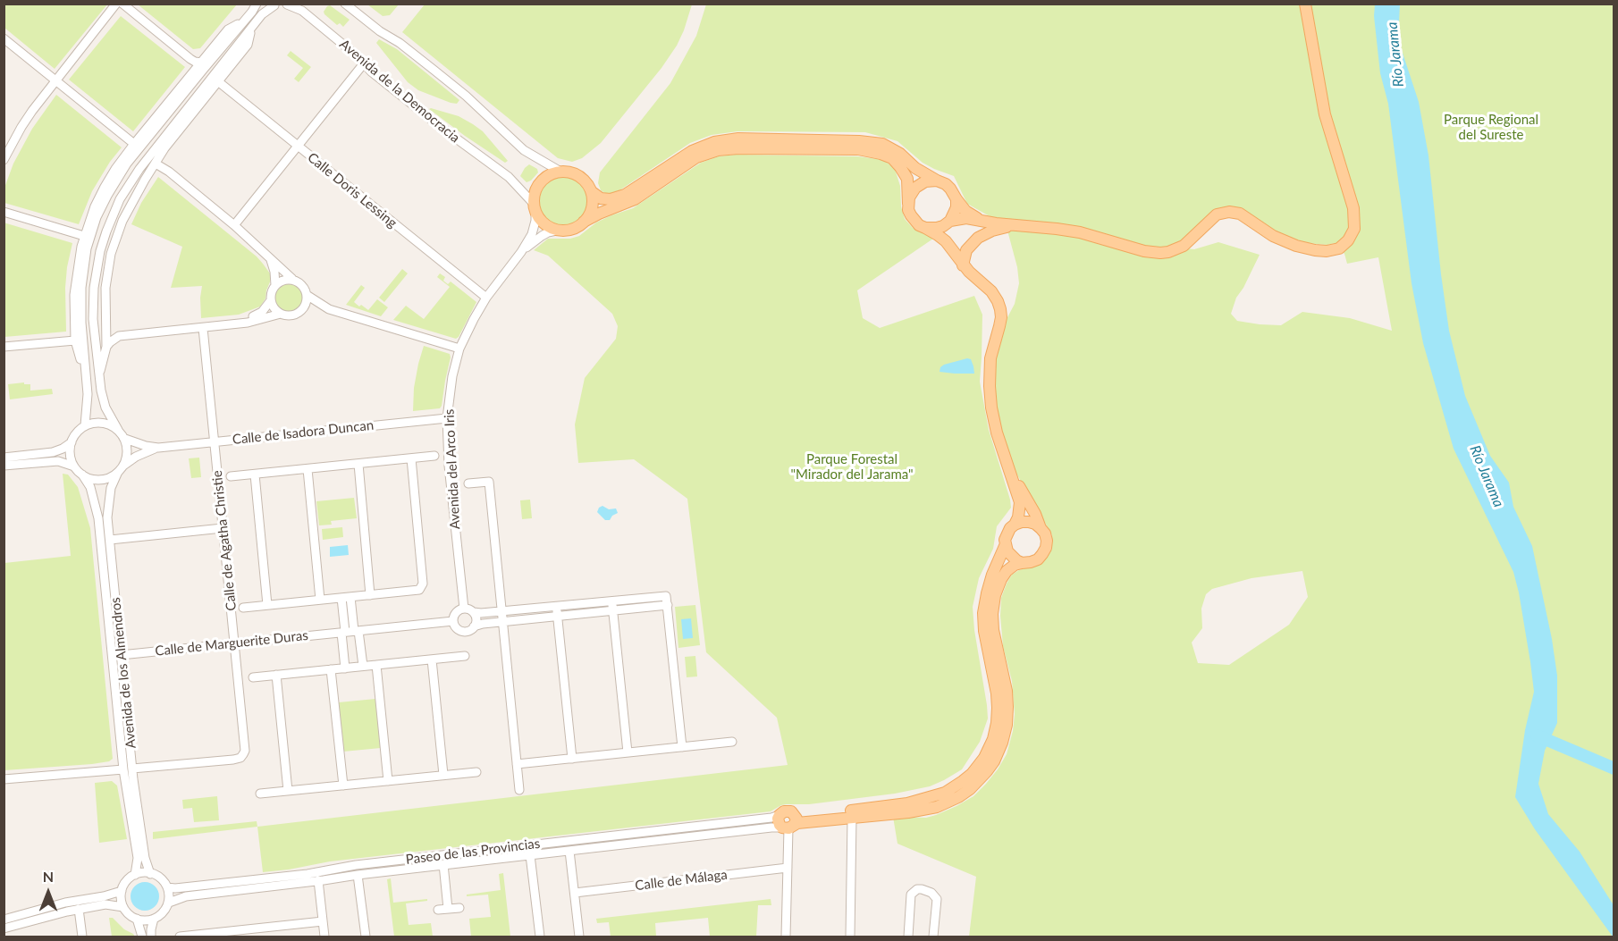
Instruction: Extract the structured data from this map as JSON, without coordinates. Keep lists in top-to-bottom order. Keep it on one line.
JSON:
{"streets":{"main road":["Paseo de las Provincias"],"street":["Avenida de la Democracia","Calle Doris Lessing","Calle de Isadora Duncan","Avenida del Arco Iris","Calle de Agatha Christie","Calle de Marguerite Duras","Avenida de los Almendros","Calle de Málaga"]},"crossings":[["Avenida de la Democracia","Avenida del Arco Iris"],["Calle Doris Lessing","Avenida del Arco Iris"],["Calle de Isadora Duncan","Avenida del Arco Iris"],["Calle de Isadora Duncan","Calle de Agatha Christie"],["Calle de Isadora Duncan","Avenida de los Almendros"],["Avenida del Arco Iris","Calle de Marguerite Duras"],["Calle de Agatha Christie","Calle de Marguerite Duras"],["Calle de Agatha Christie","Avenida de los Almendros"],["Calle de Marguerite Duras","Avenida de los Almendros"],["Avenida de los Almendros","Paseo de las Provincias"]],"water":["Río Jarama"],"parks":["Parque Regional del Sureste","Parque Forestal \"Mirador del Jarama\""],"north":"top"}
